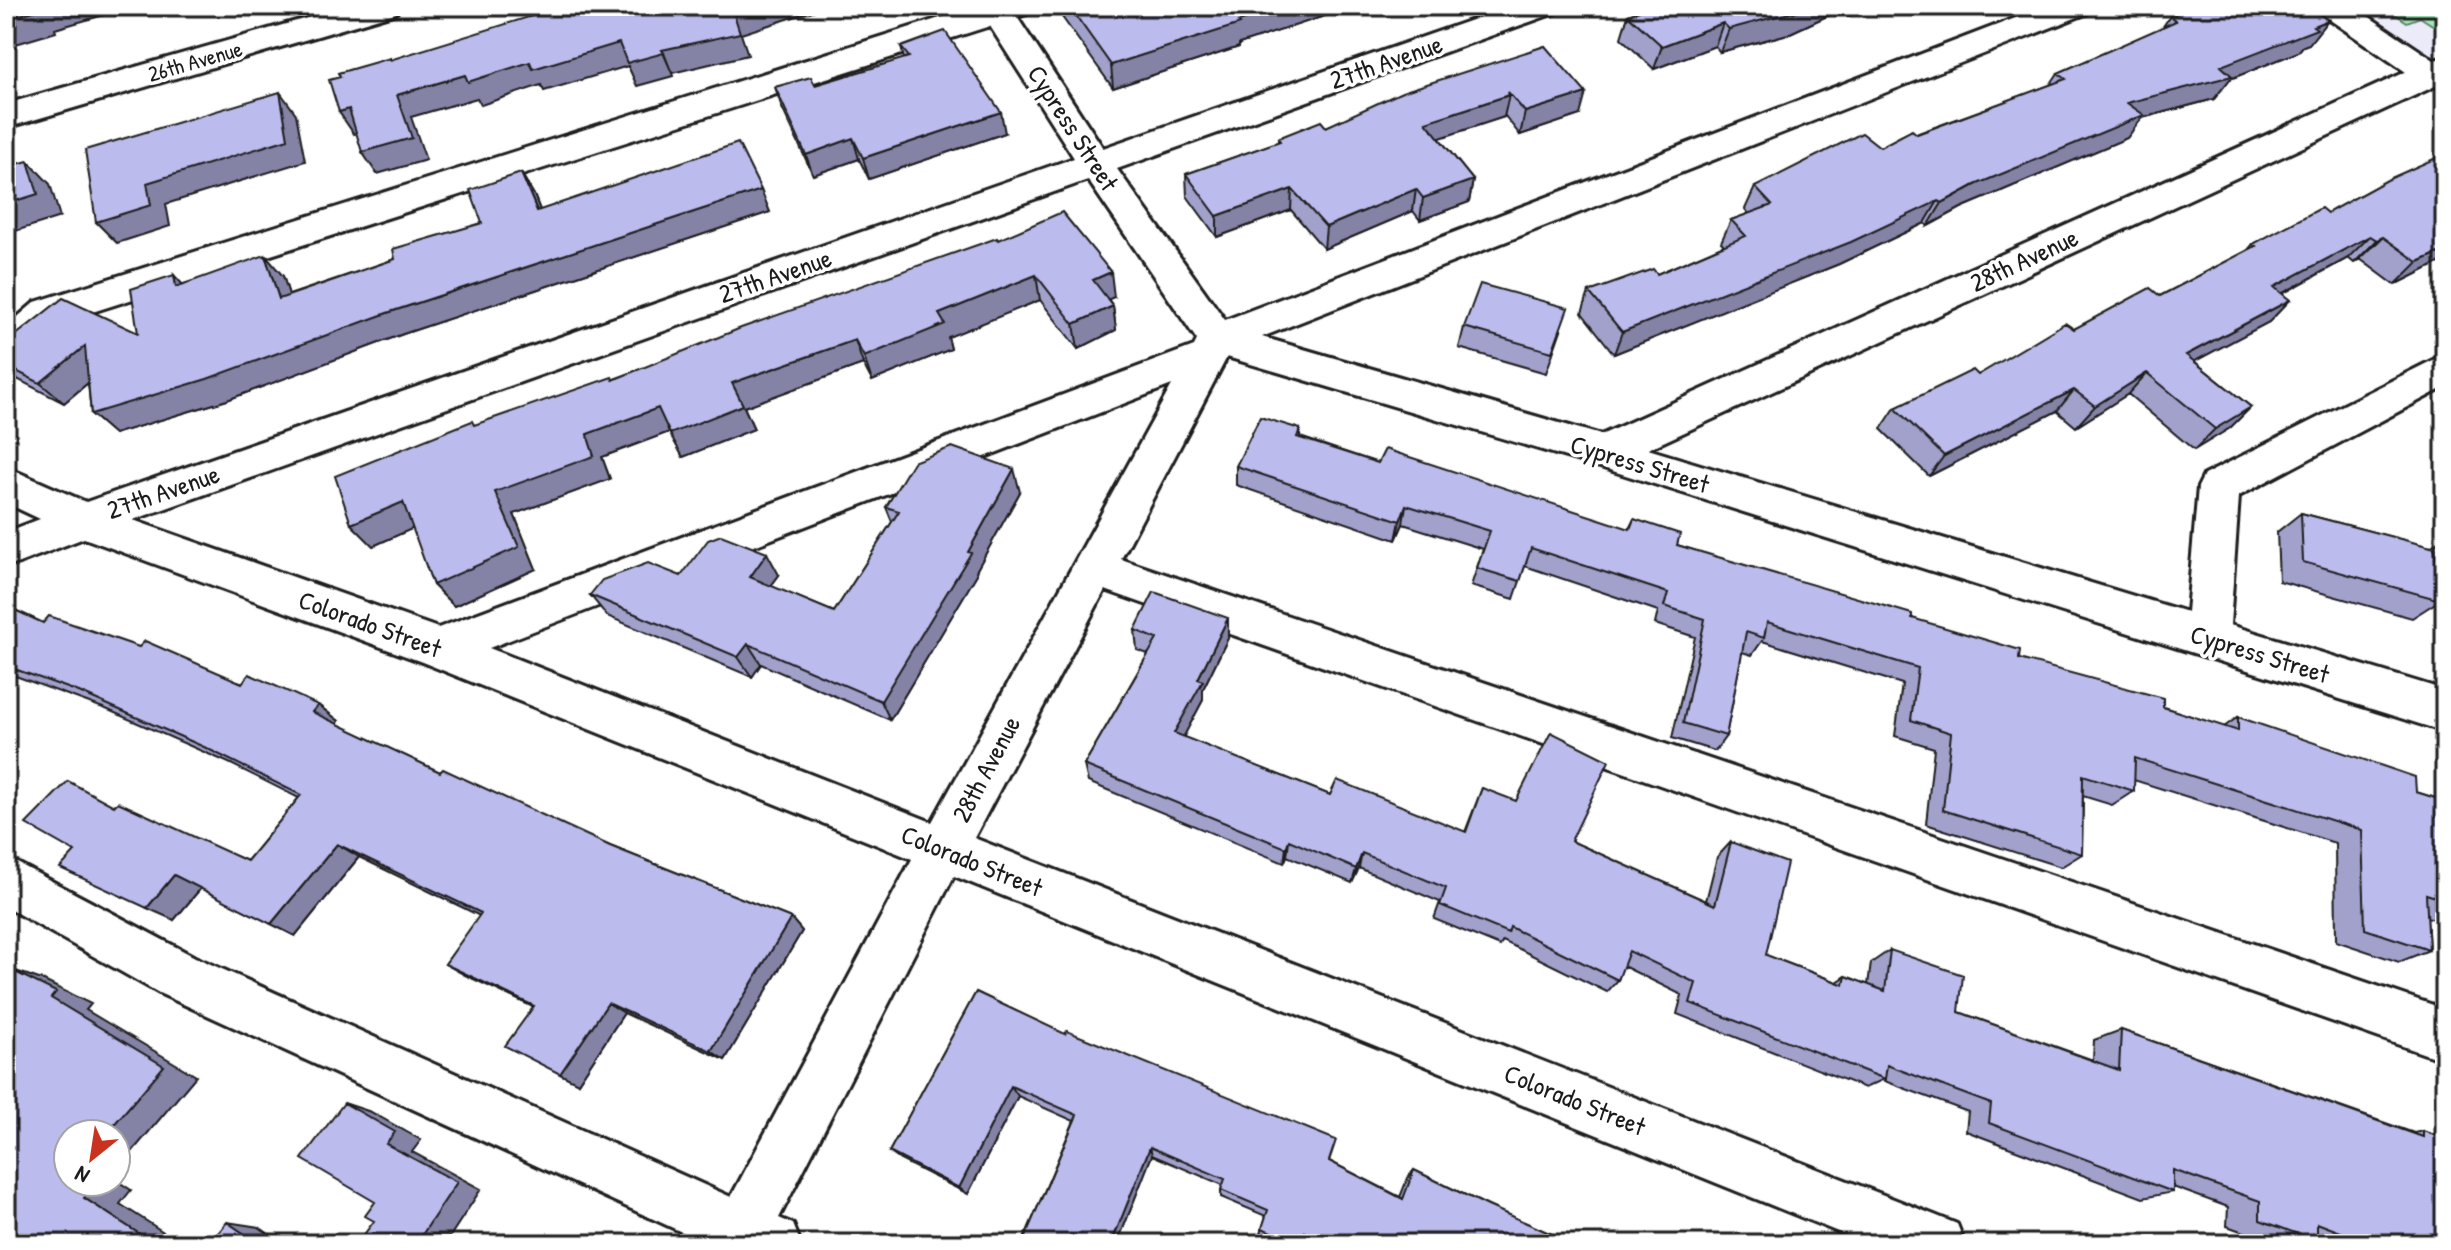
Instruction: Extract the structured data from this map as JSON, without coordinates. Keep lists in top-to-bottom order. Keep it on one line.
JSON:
{"streets":{"street":["26th Avenue","27th Avenue","Cypress Street","28th Avenue","Colorado Street"]},"crossings":[["27th Avenue","Cypress Street"],["27th Avenue","Colorado Street"],["Cypress Street","28th Avenue"],["28th Avenue","Colorado Street"]],"north":"bottom left"}
